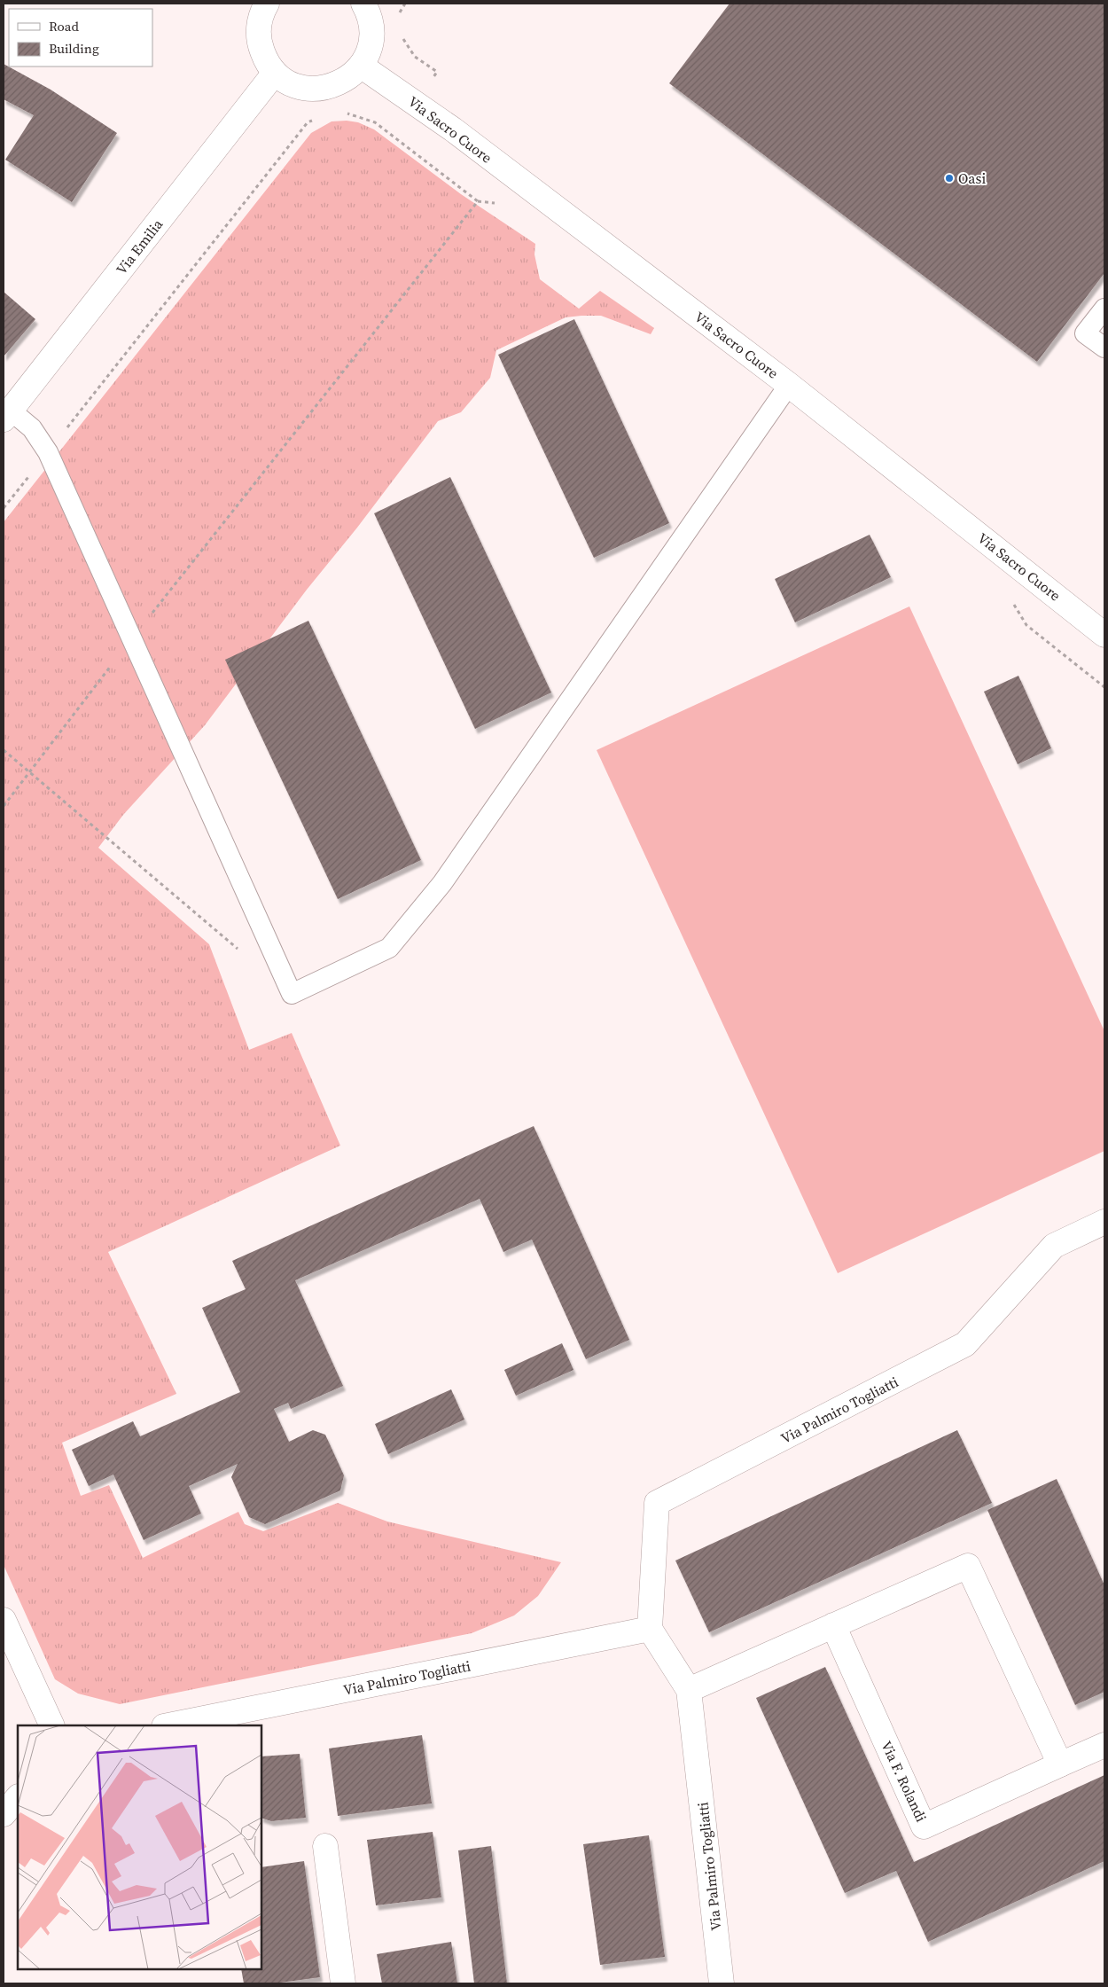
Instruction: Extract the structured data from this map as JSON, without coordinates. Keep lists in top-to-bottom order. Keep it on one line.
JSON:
{"streets":{"street":["Via Sacro Cuore","Via Emilia","Via Palmiro Togliatti","Via F. Rolandi"]},"places":["Oasi"],"legend":["Road","Building"]}
